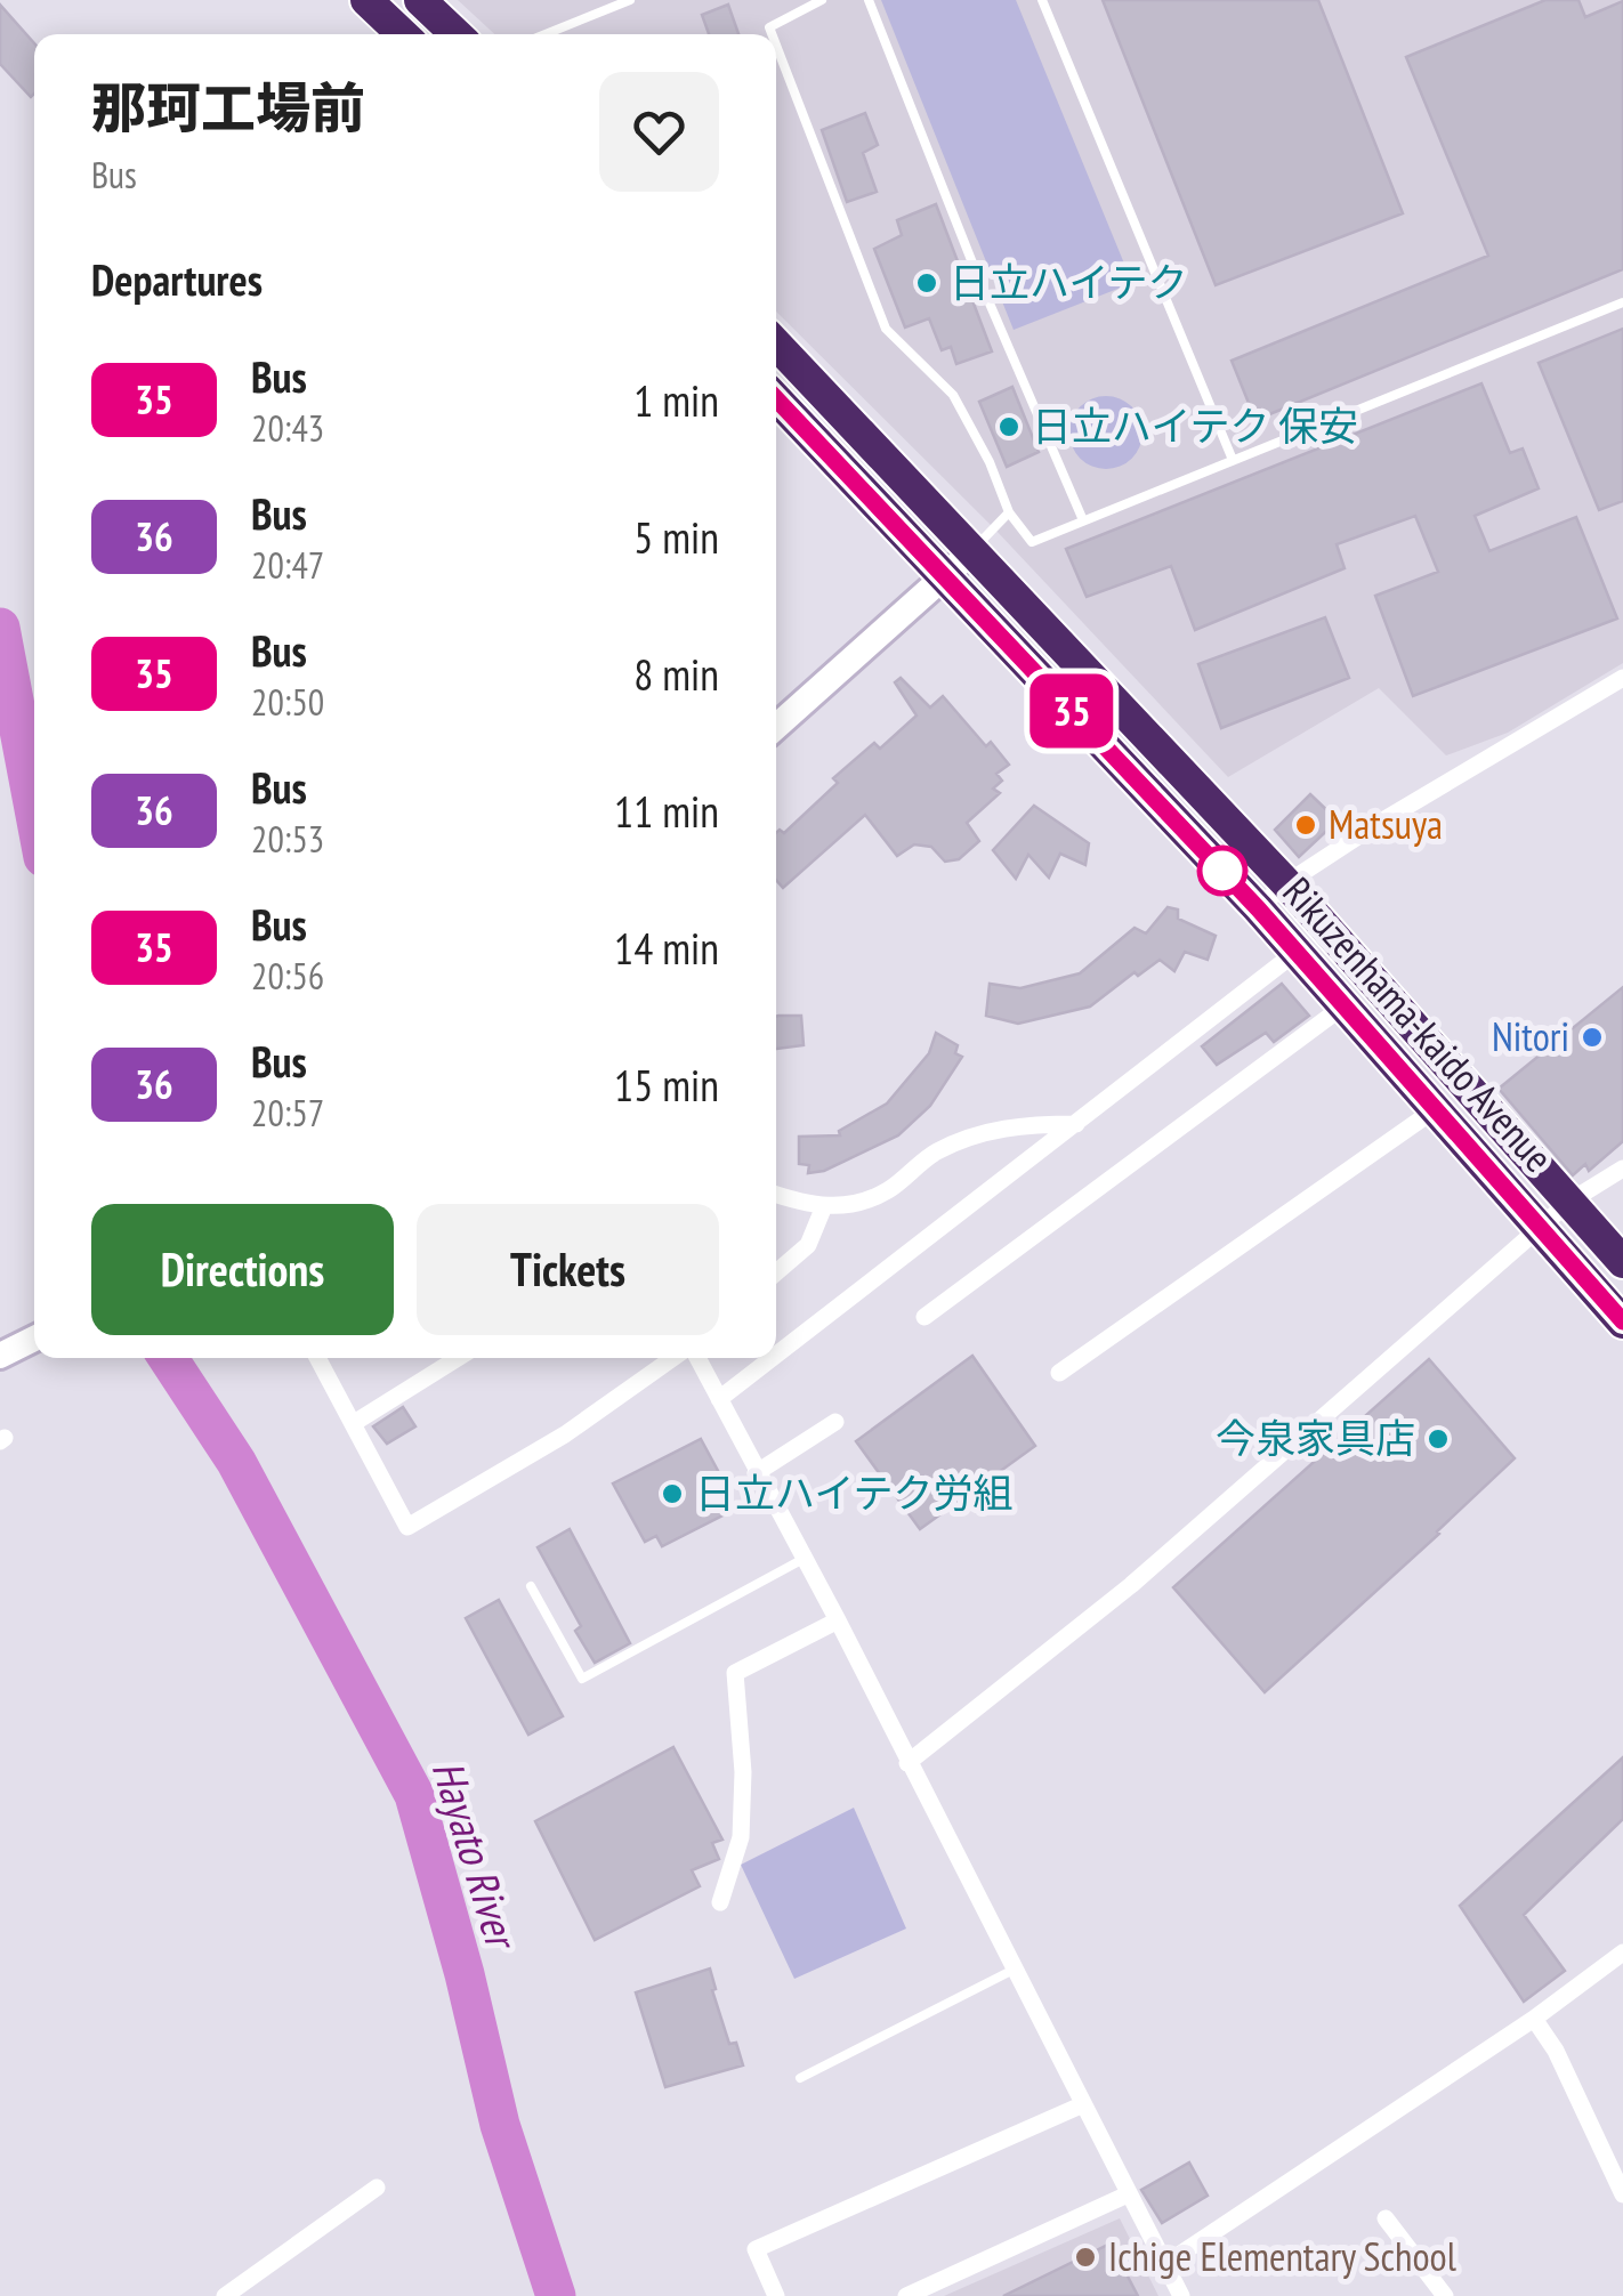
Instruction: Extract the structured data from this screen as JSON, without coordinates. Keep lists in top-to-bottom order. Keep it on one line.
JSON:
{"streets":{"highway":["Rikuzenhama-kaido Avenue"]},"water":["Hayato River"],"places":["日立ハイテク","日立ハイテク 保安","Matsuya","Nitori","今泉家具店","日立ハイテク労組","Ichige Elementary School"],"lines":["bus line 35"],"page":{"on_map":"35","heading":[["那珂工場前","Bus"],"Departures"],"list":[{"mark":"35","name":"Bus","note":"20:43","value":"1 min"},{"mark":"36","name":"Bus","note":"20:47","value":"5 min"},{"mark":"35","name":"Bus","note":"20:50","value":"8 min"},{"mark":"36","name":"Bus","note":"20:53","value":"11 min"},{"mark":"35","name":"Bus","note":"20:56","value":"14 min"},{"mark":"36","name":"Bus","note":"20:57","value":"15 min"}],"buttons":["Directions","Tickets"]}}
